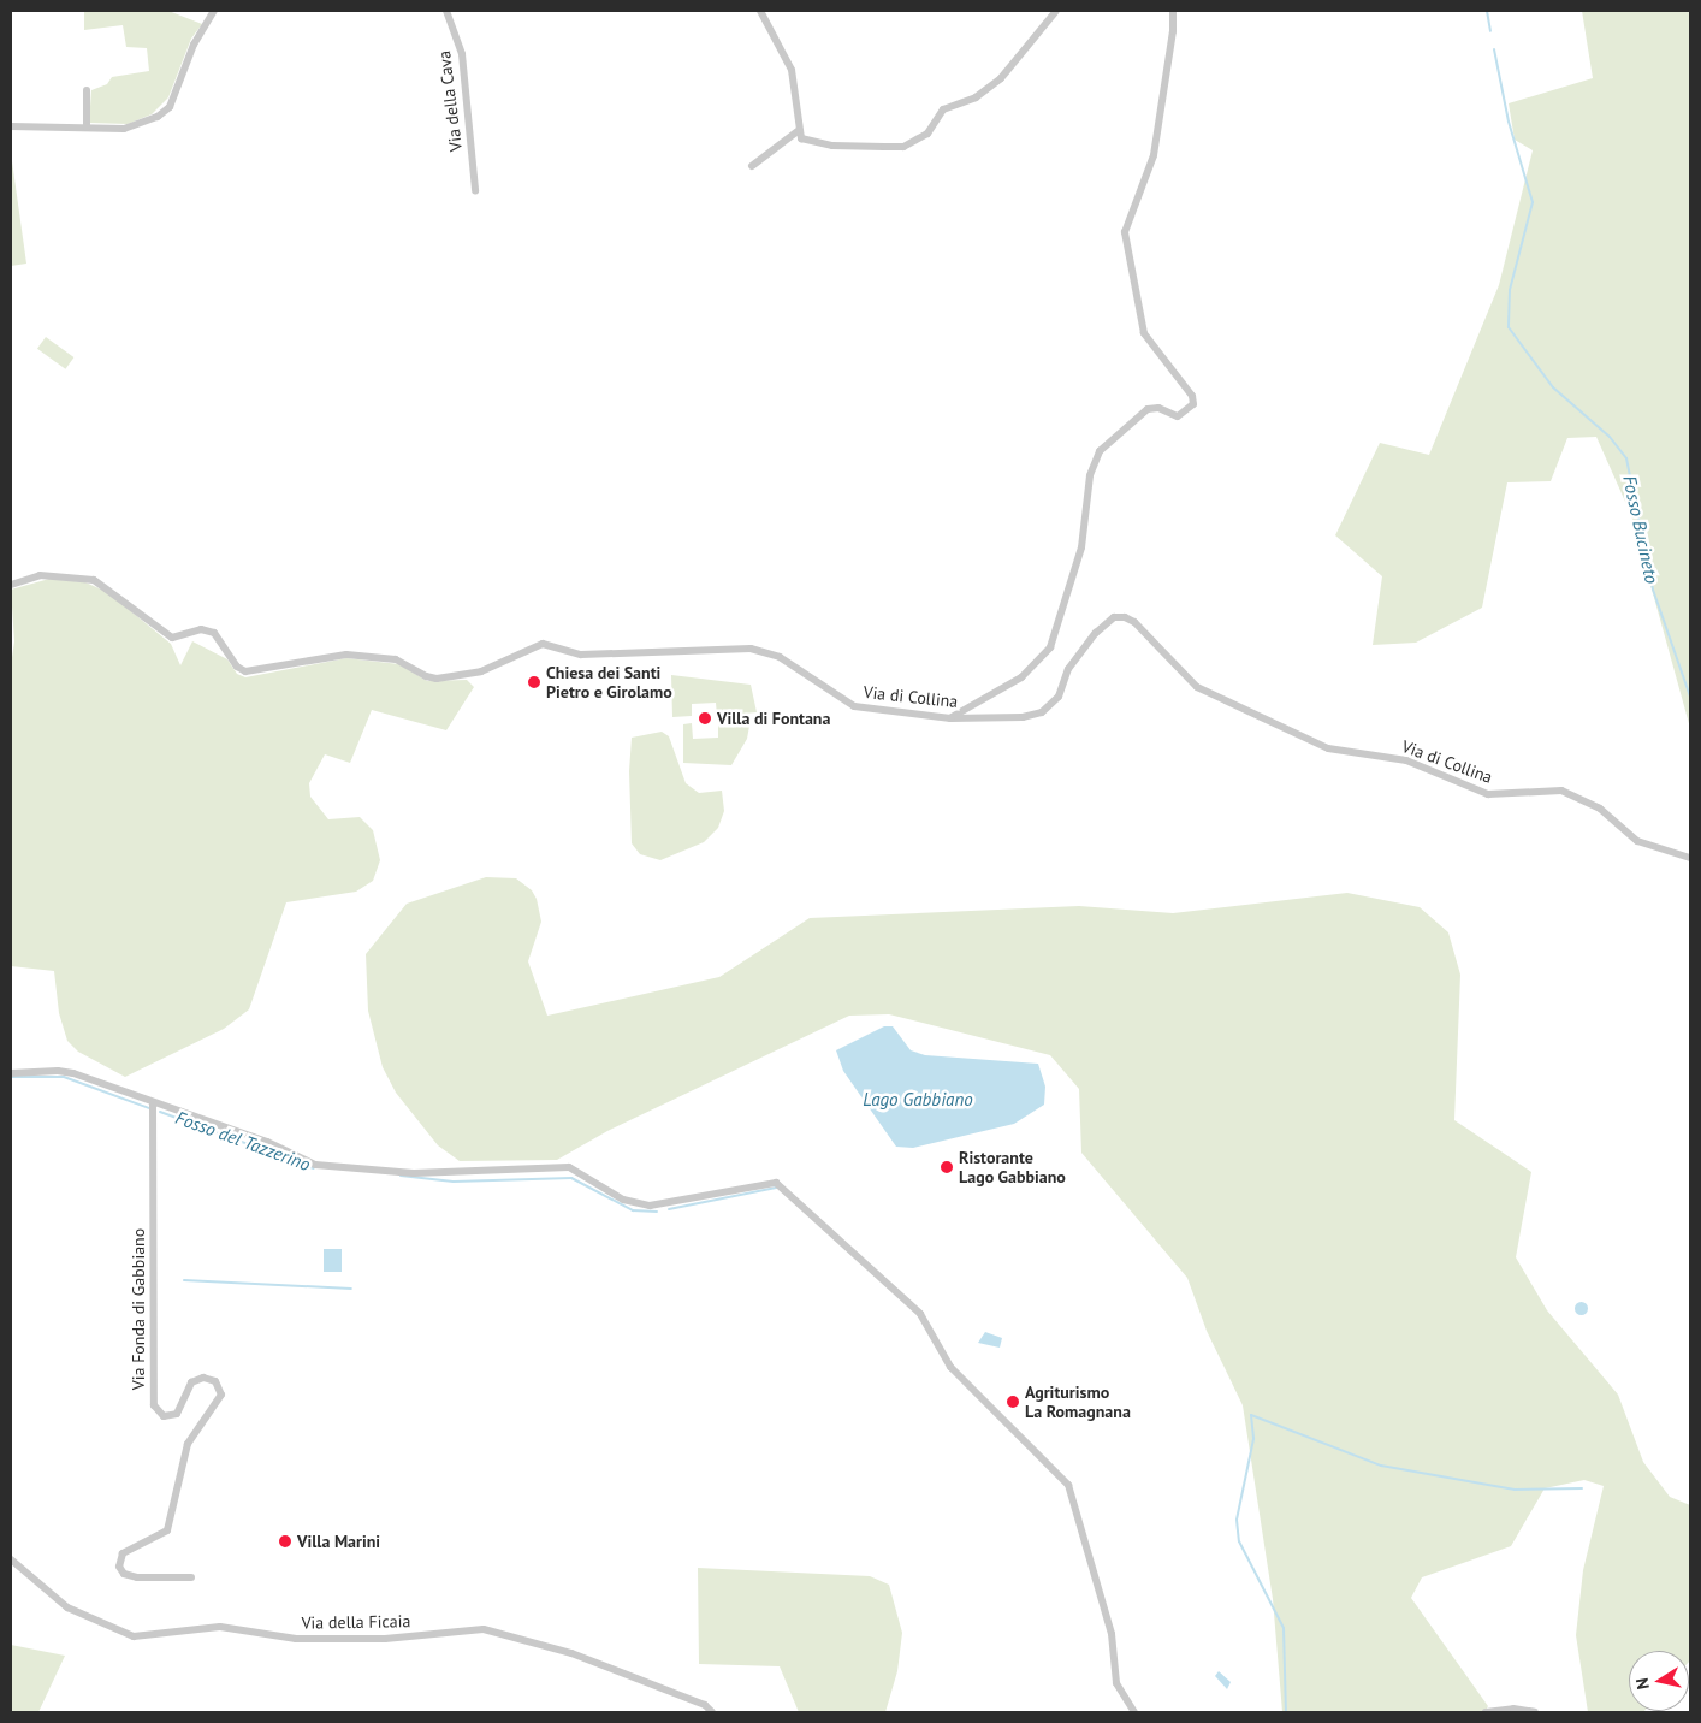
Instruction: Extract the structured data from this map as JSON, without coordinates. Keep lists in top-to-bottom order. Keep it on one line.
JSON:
{"streets":{"street":["Via della Cava","Via di Collina","Via Fonda di Gabbiano","Via della Ficaia"]},"water":["Fosso Bucineto","Lago Gabbiano","Fosso del Tazzerino"],"places":["Chiesa dei Santi Pietro e Girolamo","Villa di Fontana","Ristorante Lago Gabbiano","Agriturismo La Romagnana","Villa Marini"],"north":"left"}
